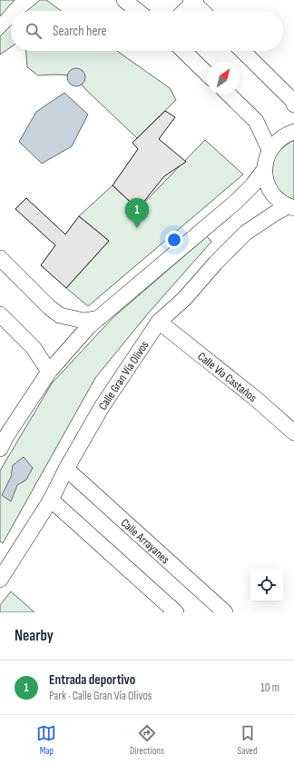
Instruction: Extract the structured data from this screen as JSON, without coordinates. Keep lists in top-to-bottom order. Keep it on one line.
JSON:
{"streets":{"street":["Calle Gran Vía Olivos","Calle Vía Castaños","Calle Arrayanes"]},"crossings":[["Calle Gran Vía Olivos","Calle Vía Castaños"],["Calle Gran Vía Olivos","Calle Arrayanes"]],"north":"top right","page":{"search":"Search here","pins":"1","heading":"Nearby","list":[{"mark":"1","name":"Entrada deportivo","note":"Park · Calle Gran Vía Olivos","value":"10 m"}],"nav":["Map","Directions","Saved"]}}
